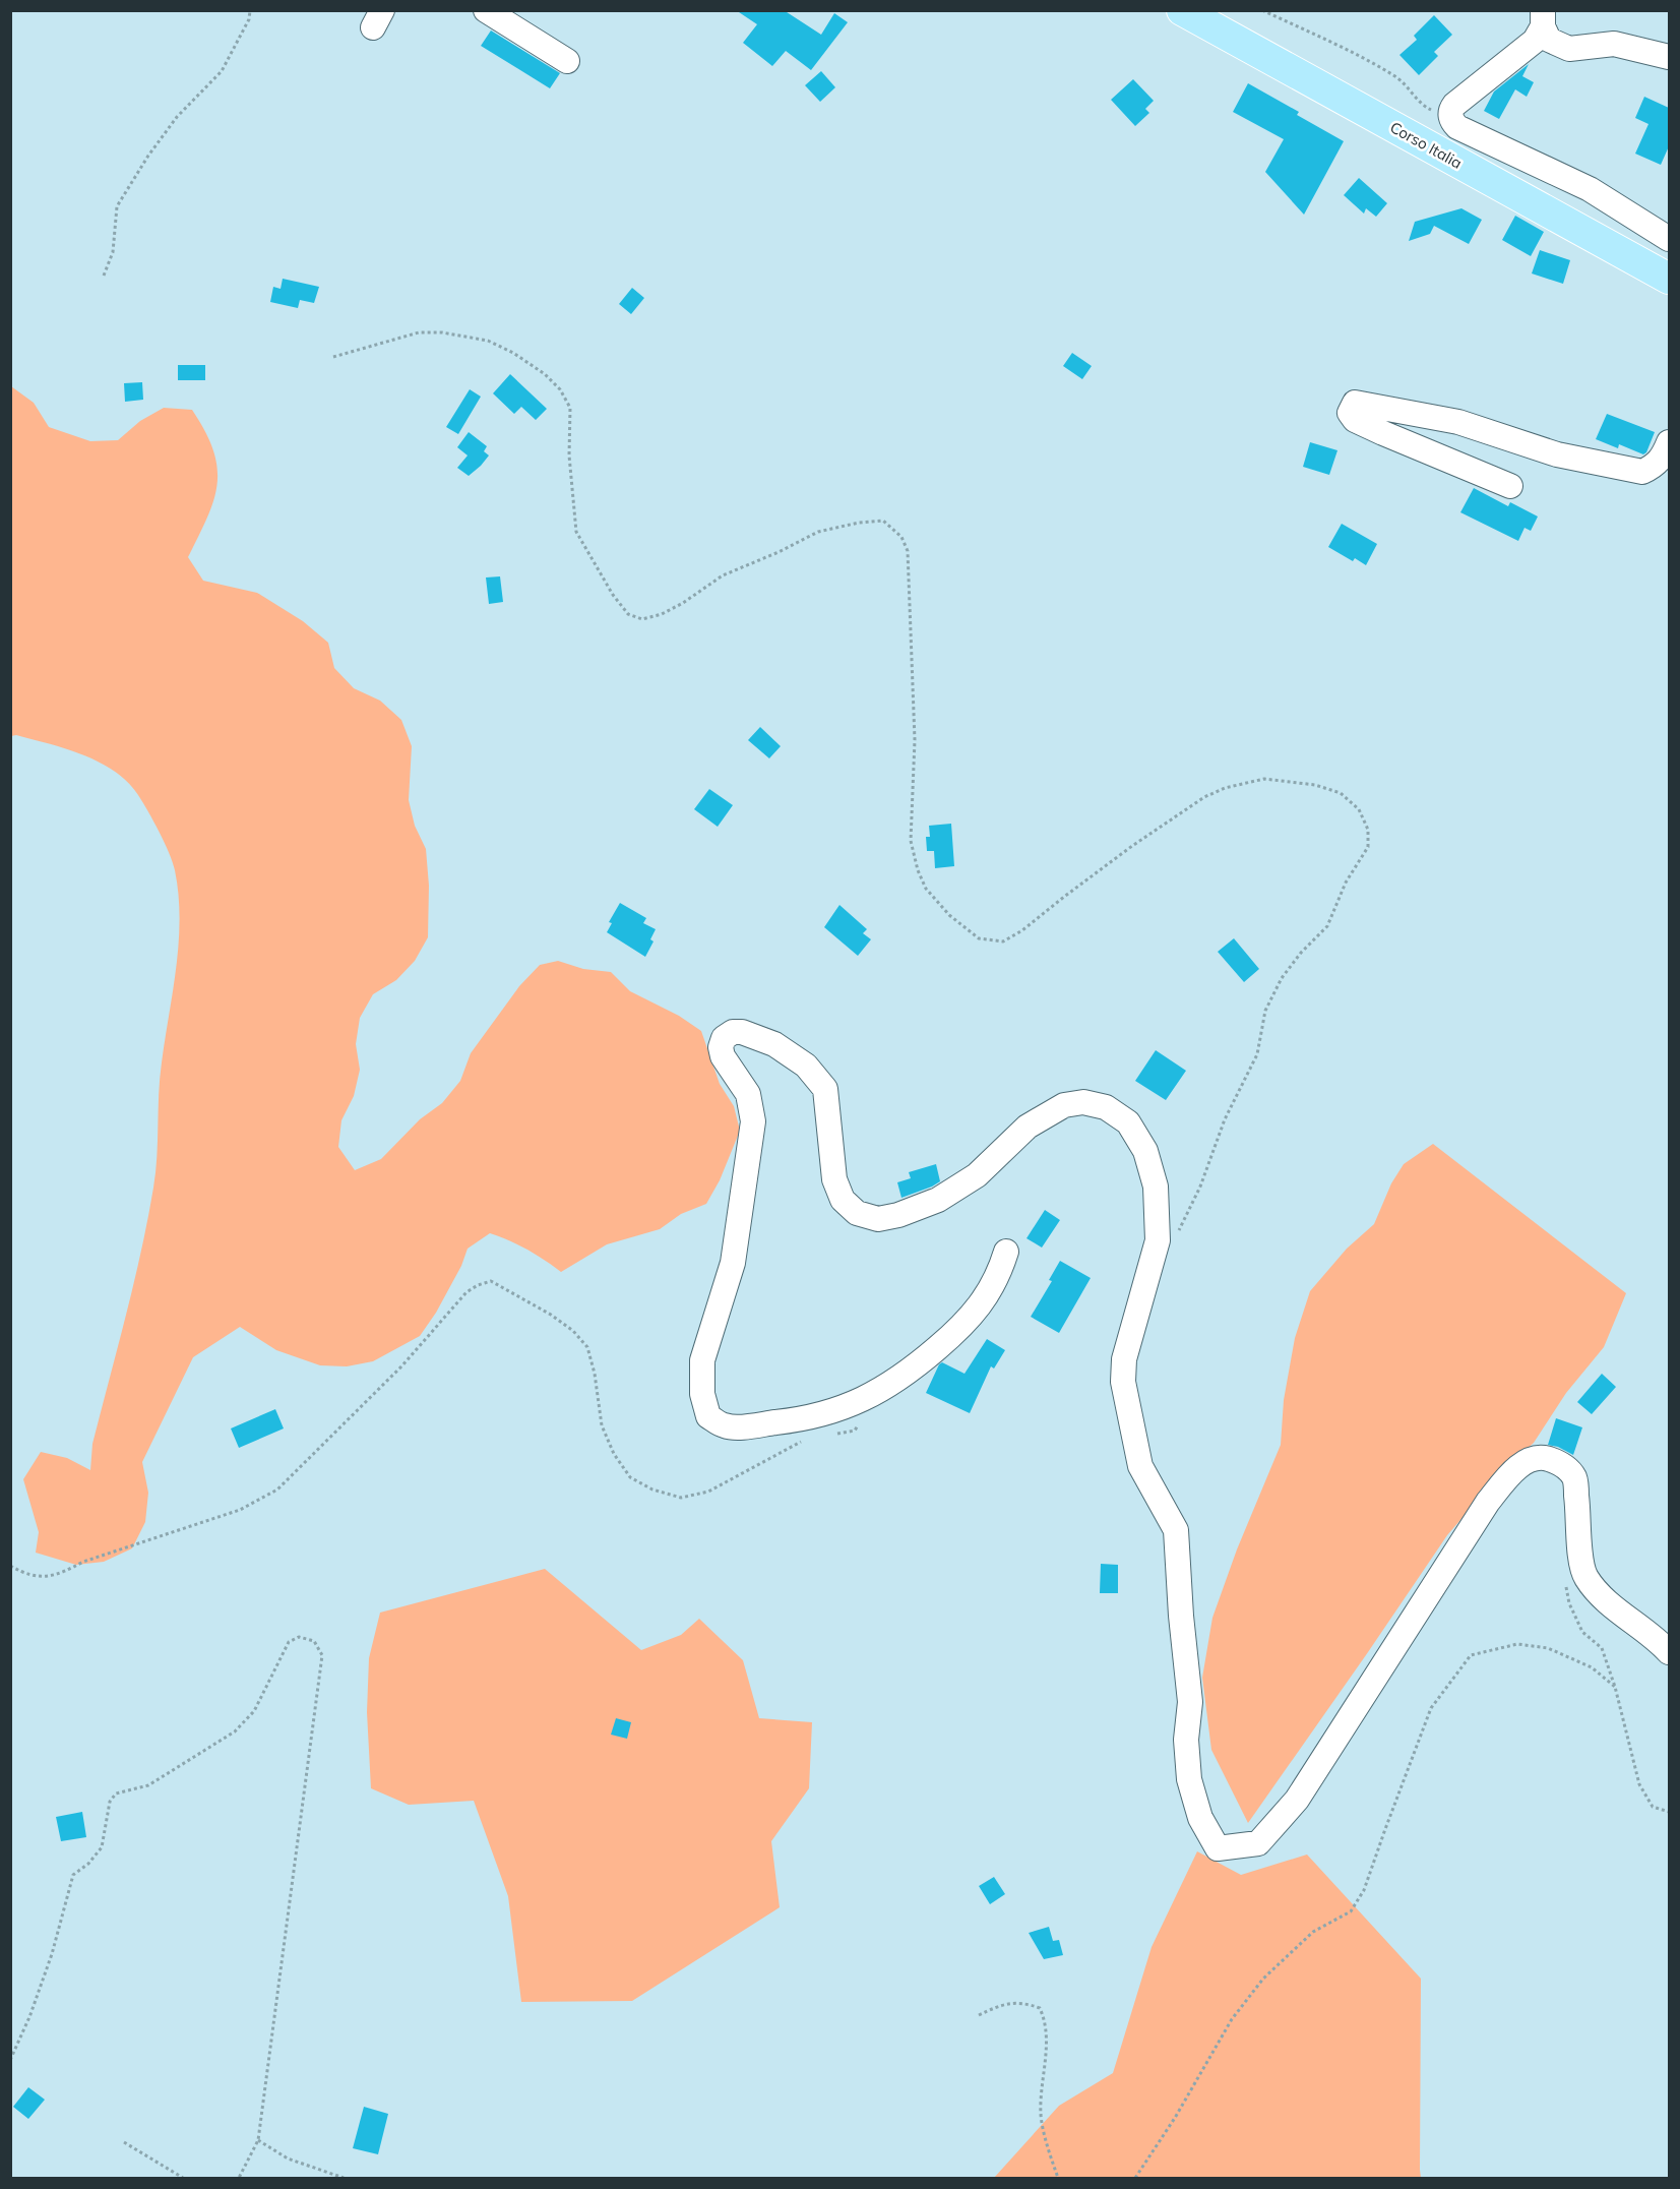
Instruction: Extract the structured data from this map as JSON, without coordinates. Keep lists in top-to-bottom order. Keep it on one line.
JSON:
{"streets":{"main road":["Corso Italia"]}}
